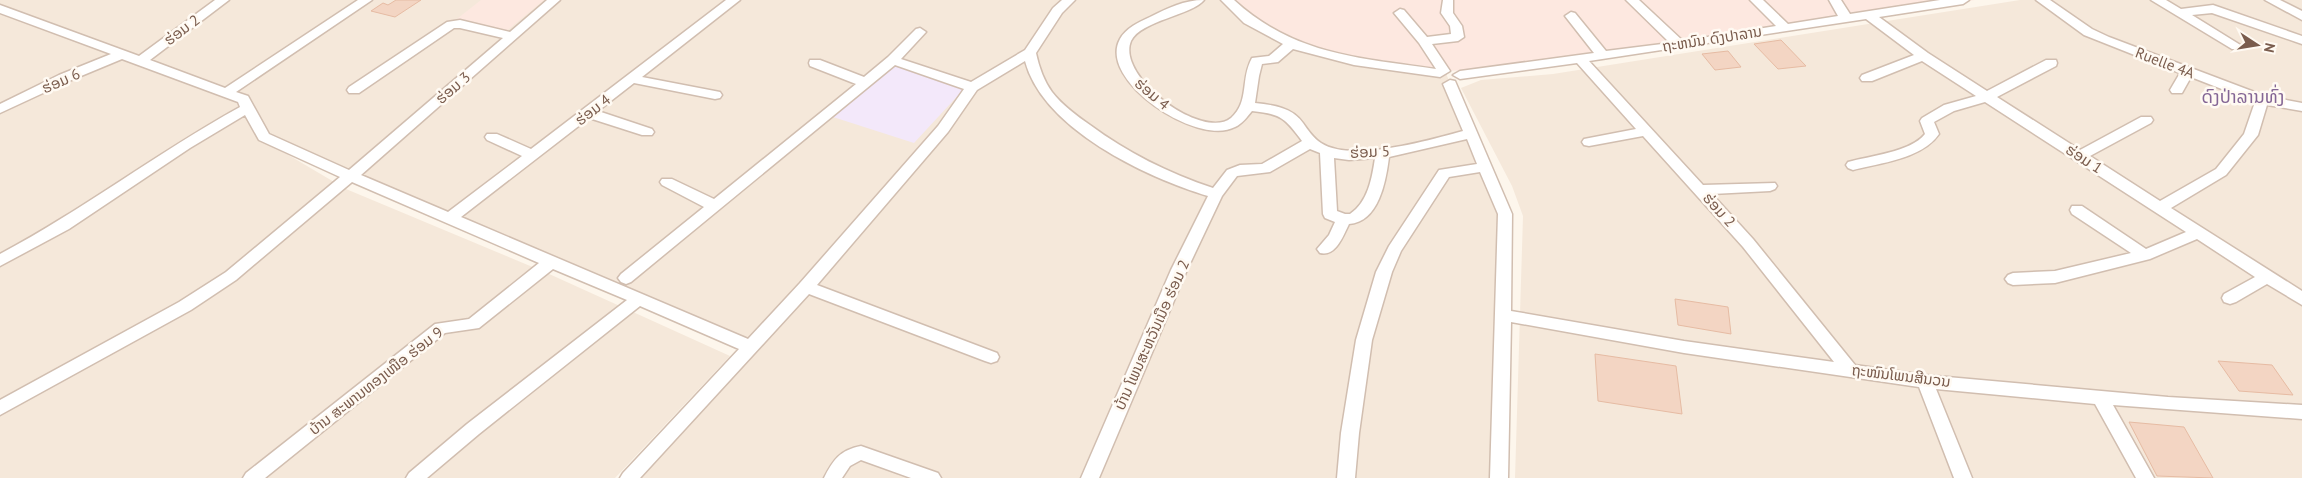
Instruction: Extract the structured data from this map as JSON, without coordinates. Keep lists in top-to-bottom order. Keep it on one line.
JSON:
{"streets":{"street":["ຮ່ອມ 2","ຖະຫນົນ ດົງປາລານ","Ruelle 4A","ຮ່ອມ 6","ຮ່ອມ 3","ຮ່ອມ 4","ຮ່ອມ 5","ຮ່ອມ 1","ບ້ານ ໂພນສະຫວັນເນືອ ຮ່ອມ 2","ຖະໜົນໂພນສີນວນ","ບ້ານ ສະພານທອງເໜືອ ຮ່ອມ 9"]},"crossings":[["ຮ່ອມ 2","ຖະຫນົນ ດົງປາລານ"],["ຮ່ອມ 2","ຖະໜົນໂພນສີນວນ"],["ຖະຫນົນ ດົງປາລານ","ຮ່ອມ 1"],["ຮ່ອມ 4","ຮ່ອມ 5"],["ຮ່ອມ 5","ບ້ານ ໂພນສະຫວັນເນືອ ຮ່ອມ 2"]],"districts":["ດົງປ່າລານທົ່ງ"],"north":"right"}
